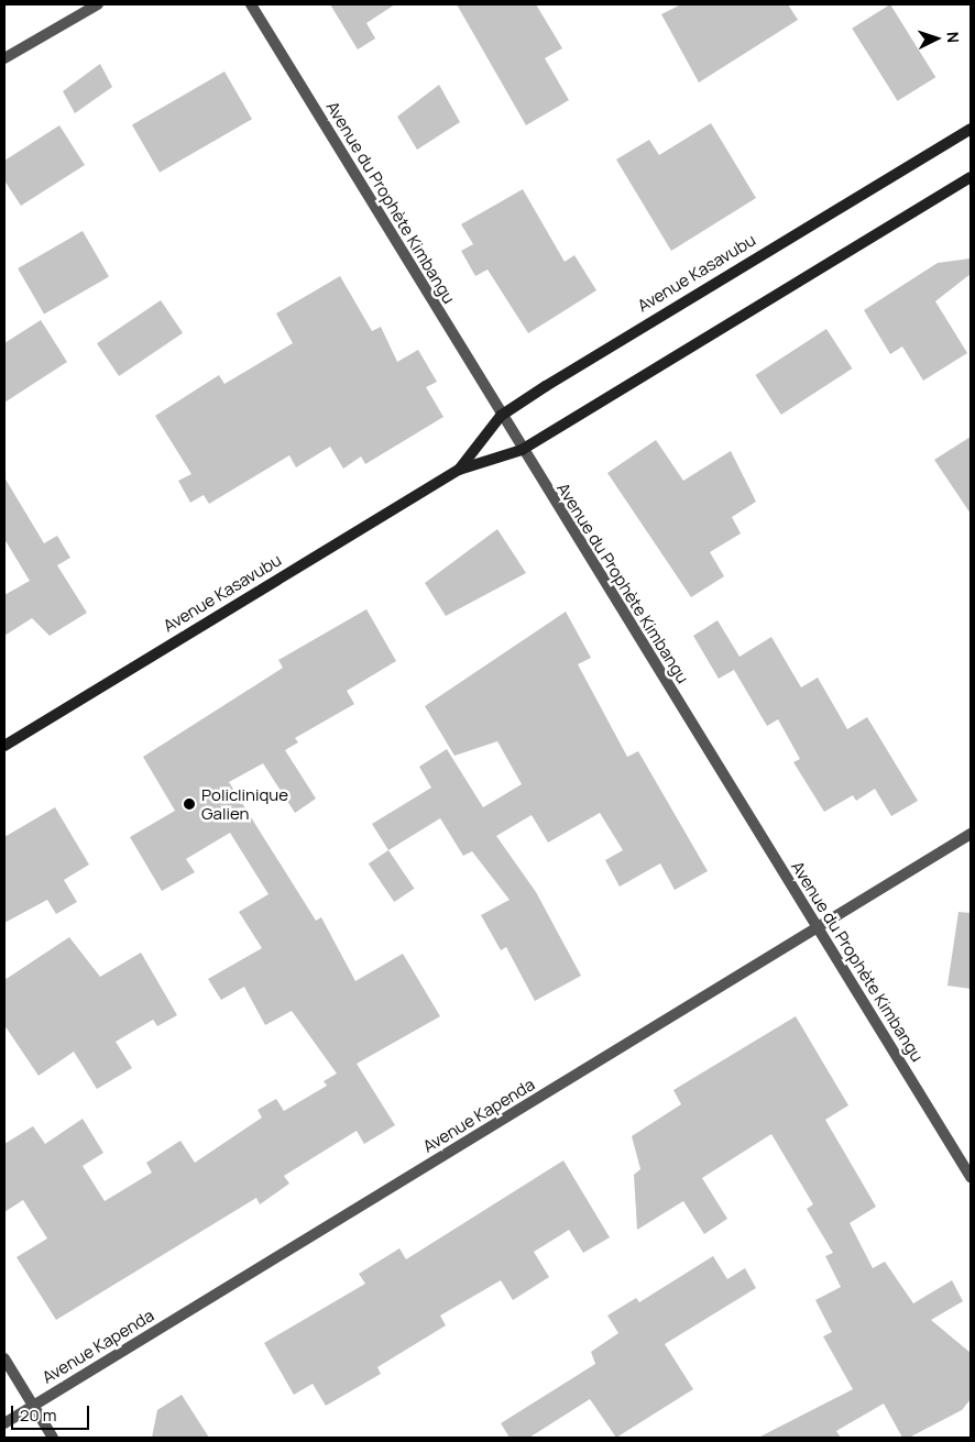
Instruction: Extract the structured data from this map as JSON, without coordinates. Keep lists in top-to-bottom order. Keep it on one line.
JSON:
{"streets":{"main road":["Avenue Kasavubu"],"street":["Avenue du Prophète Kimbangu","Avenue Kapenda"]},"crossings":[["Avenue du Prophète Kimbangu","Avenue Kasavubu"],["Avenue du Prophète Kimbangu","Avenue Kapenda"]],"places":["Policlinique Galien"],"scale_bar":"20 m","north":"right"}
